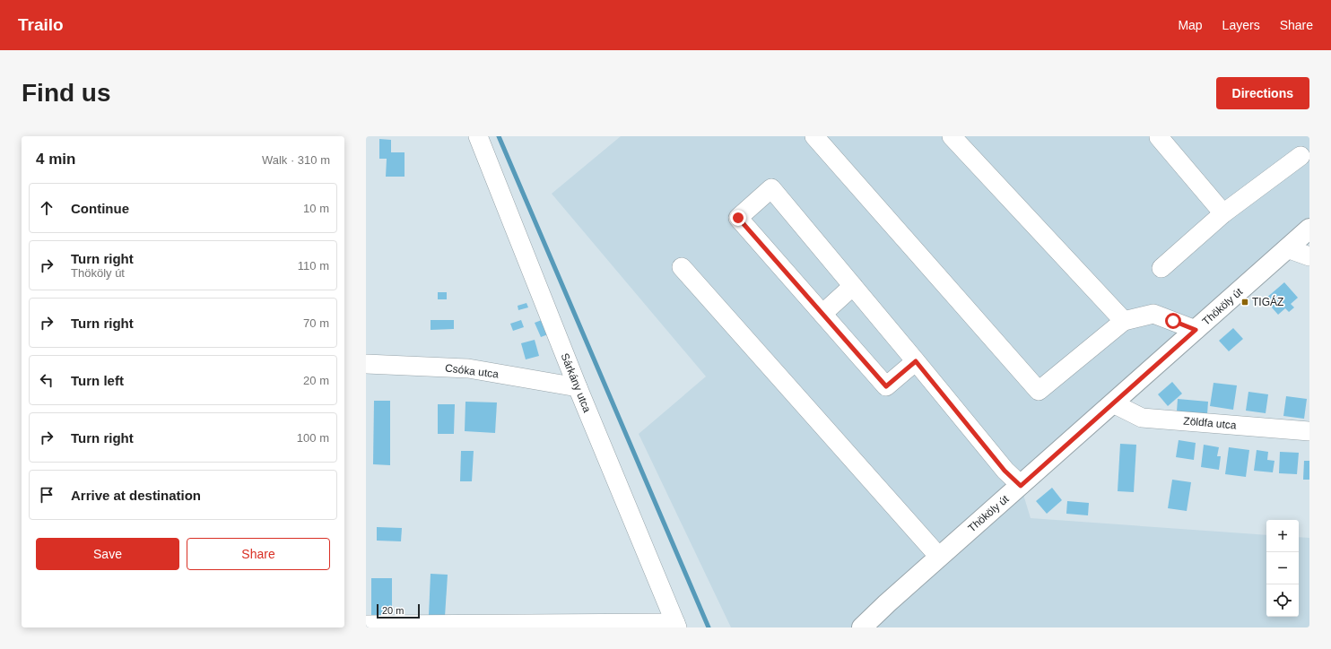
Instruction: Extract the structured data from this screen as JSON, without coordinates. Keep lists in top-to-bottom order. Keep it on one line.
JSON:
{"streets":{"main road":["Thököly út"],"street":["Csóka utca","Sárkány utca","Zöldfa utca"]},"crossings":[["Thököly út","Zöldfa utca"],["Csóka utca","Sárkány utca"]],"places":{"transit":["TIGÁZ"]},"scale_bar":"20 m","page":{"header":"Trailo","nav":["Map","Layers","Share"],"buttons":["Directions",["Save","Share"]],"title":"Find us","heading":["4 min","Walk · 310 m"],"list":[["Continue","10 m"],["Turn right","Thököly út","110 m"],["Turn right","70 m"],["Turn left","20 m"],["Turn right","100 m"],"Arrive at destination"],"map_buttons":["+","−"],"scale":"20 m"}}
